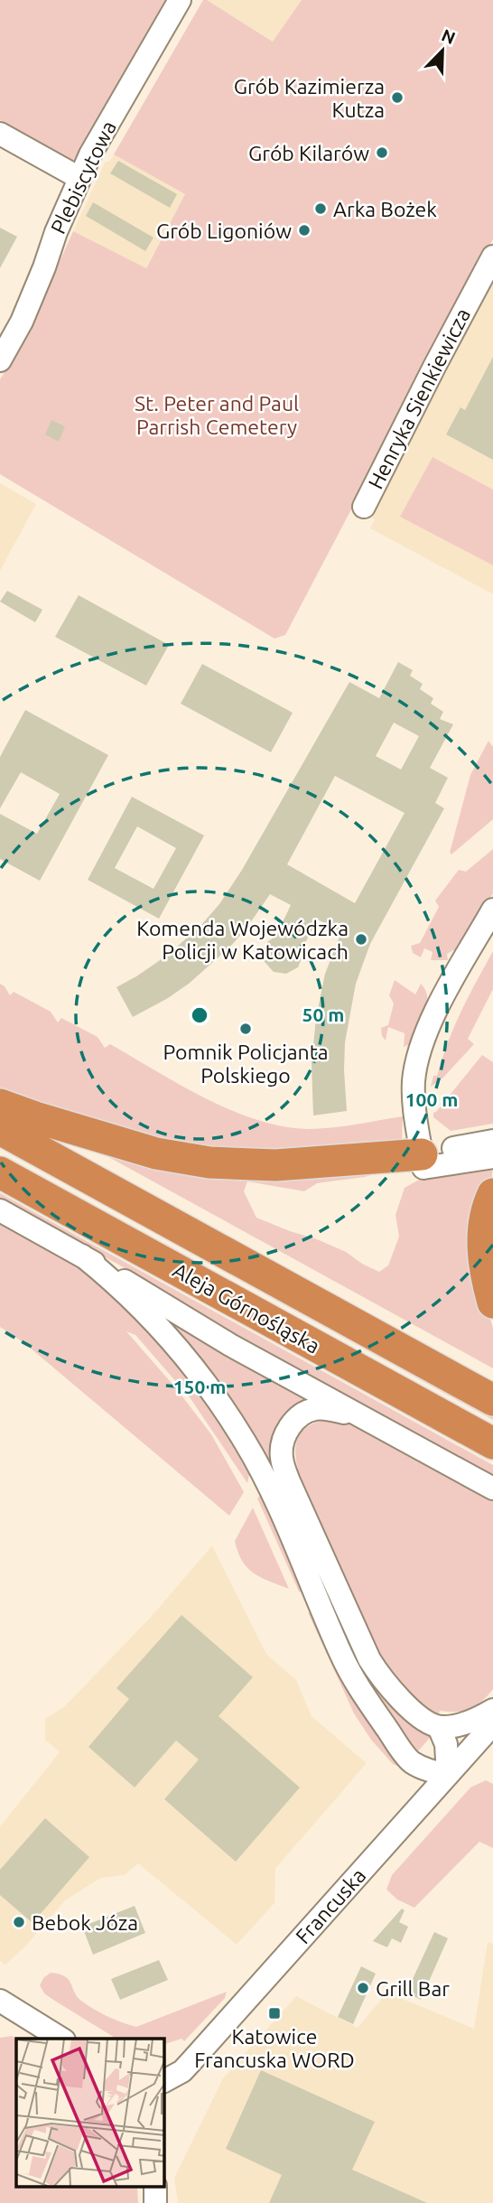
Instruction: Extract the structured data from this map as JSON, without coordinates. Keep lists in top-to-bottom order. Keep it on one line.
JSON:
{"streets":{"highway":["Aleja Górnośląska"],"street":["Plebiscytowa","Henryka Sienkiewicza","Francuska"]},"parks":["St. Peter and Paul Parrish Cemetery"],"places":{"other":["Grób Kazimierza Kutza","Grób Kilarów","Arka Bożek","Grób Ligoniów","Komenda Wojewódzka Policji w Katowicach","Pomnik Policjanta Polskiego","Bebok Józa","Grill Bar"],"transit":["Katowice Francuska WORD"]},"north":"top right","rings":["50 m","100 m","150 m"]}
